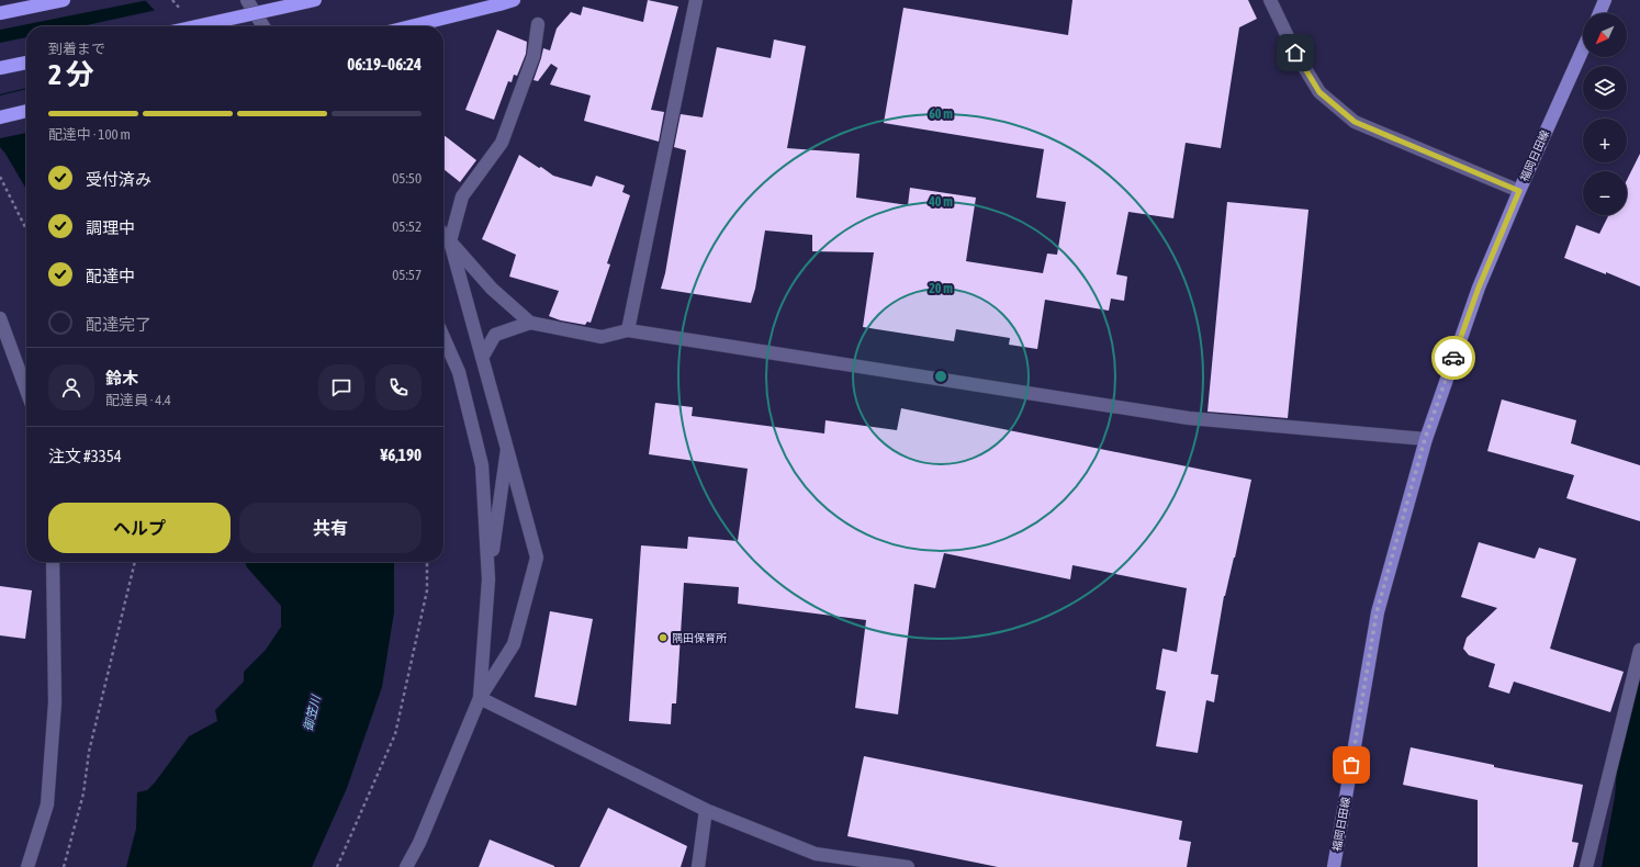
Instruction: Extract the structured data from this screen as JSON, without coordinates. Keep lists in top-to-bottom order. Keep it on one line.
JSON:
{"streets":{"main road":["福岡日田線"]},"water":["御笠川"],"places":["隅田保育所"],"north":"bottom left","page":{"map_buttons":["+","−"],"heading":["2 分","到着まで","06:19–06:24"],"panel":["鈴木","配達員 · 4.4","注文 #3354","¥6,190"],"bar":"配達中 · 100 m","list":[["受付済み","05:50"],["調理中","05:52"],["配達中","05:57"],"配達完了"],"buttons":["ヘルプ","共有"]},"rings":["60 m","40 m","20 m"]}
